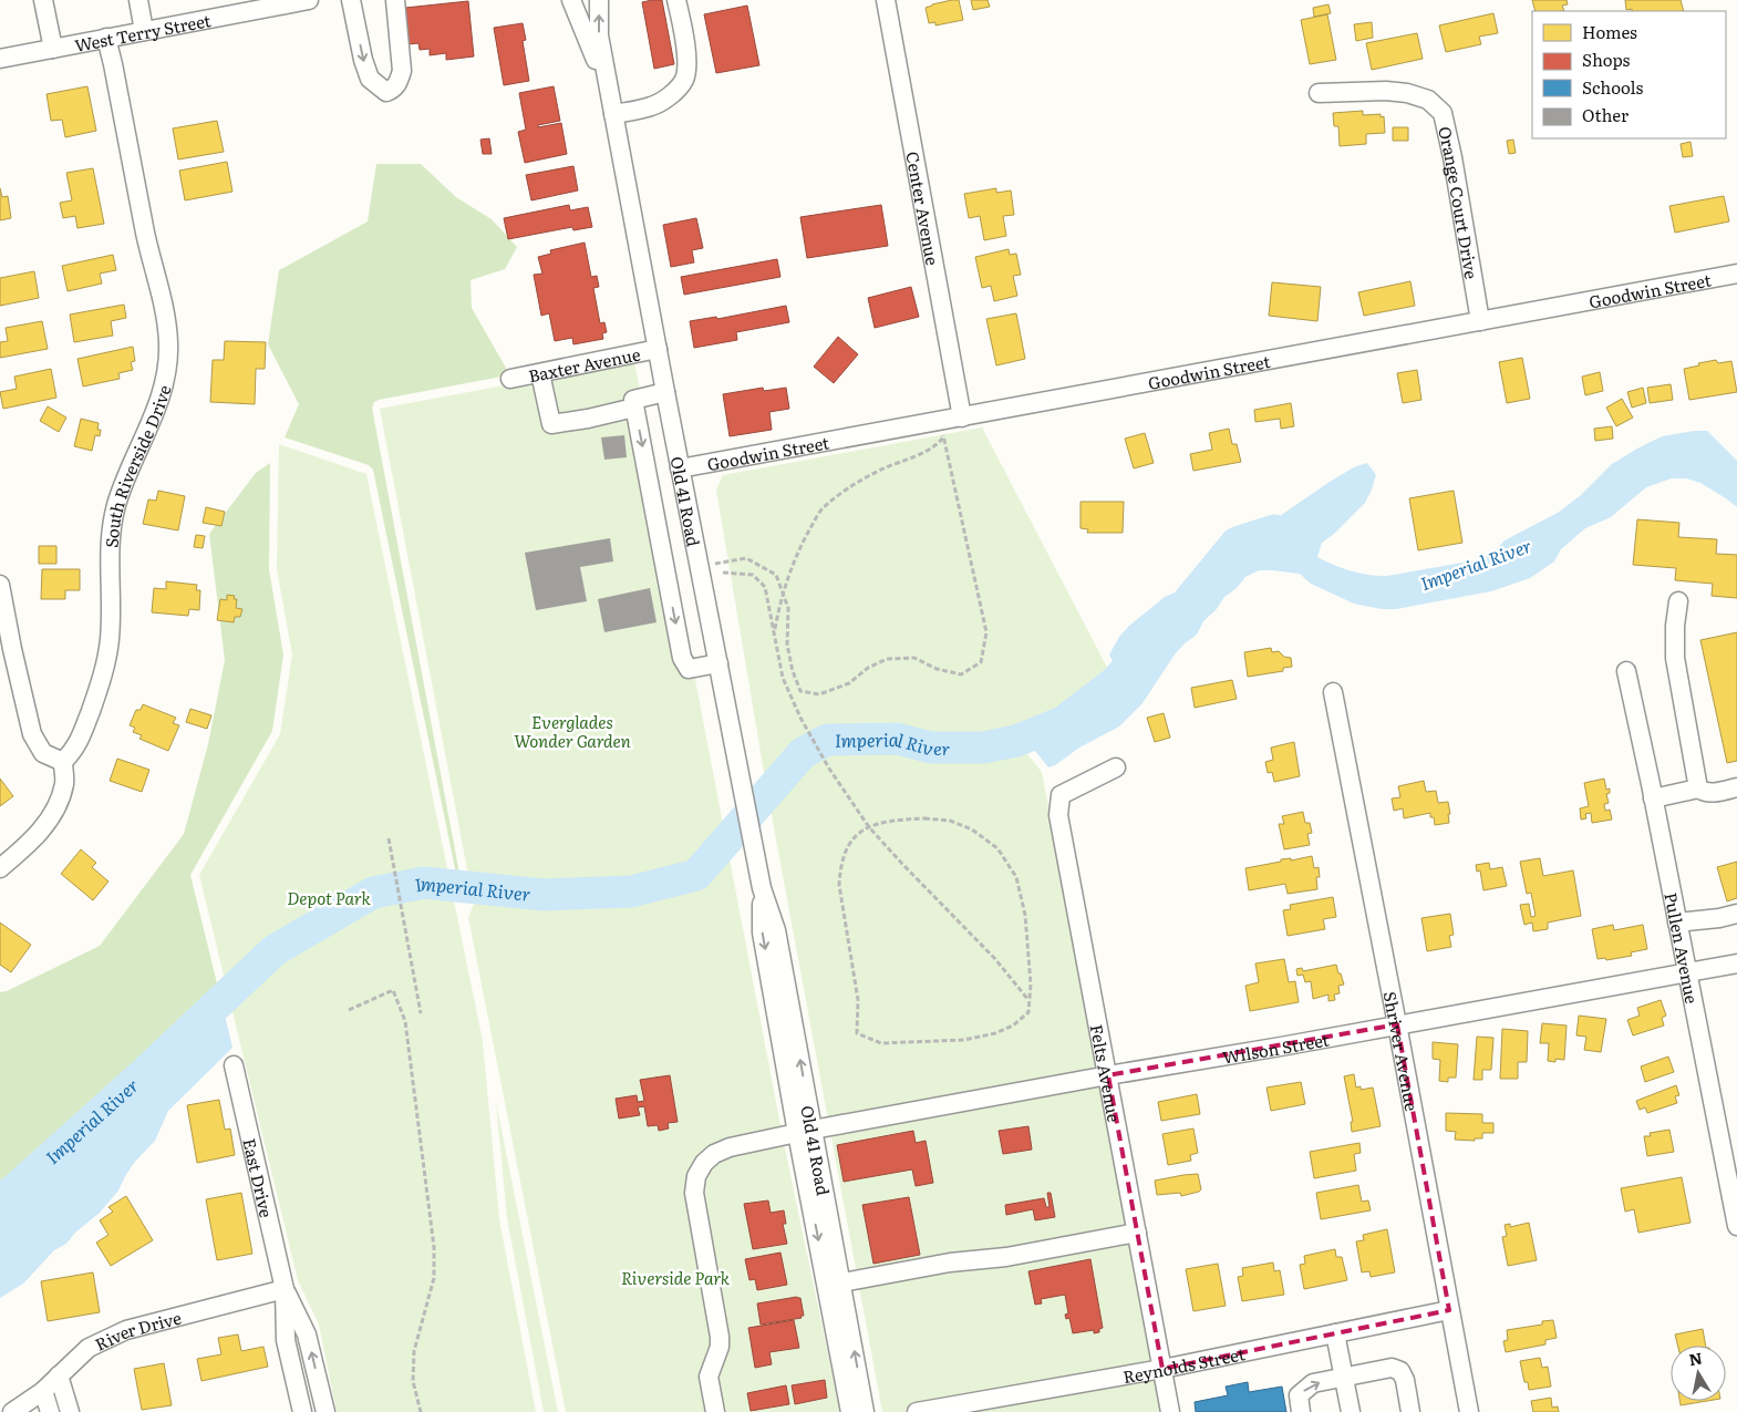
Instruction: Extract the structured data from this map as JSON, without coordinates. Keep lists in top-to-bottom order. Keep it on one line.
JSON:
{"streets":{"street":["West Terry Street","Orange Court Drive","Center Avenue","Goodwin Street","Baxter Avenue","South Riverside Drive","Old 41 Road","Pullen Avenue","Wilson Street","Shriver Avenue","Felts Avenue","East Drive","River Drive","Reynolds Street"]},"crossings":[["West Terry Street","South Riverside Drive"],["Orange Court Drive","Goodwin Street"],["Center Avenue","Goodwin Street"],["Goodwin Street","Old 41 Road"],["Baxter Avenue","Old 41 Road"],["Old 41 Road","Wilson Street"],["Pullen Avenue","Wilson Street"],["Wilson Street","Shriver Avenue"],["Wilson Street","Felts Avenue"],["Shriver Avenue","Reynolds Street"],["Felts Avenue","Reynolds Street"],["East Drive","River Drive"]],"water":["Imperial River"],"parks":["Everglades Wonder Garden","Depot Park","Riverside Park"],"legend":["Homes","Shops","Schools","Other"],"north":"top"}
